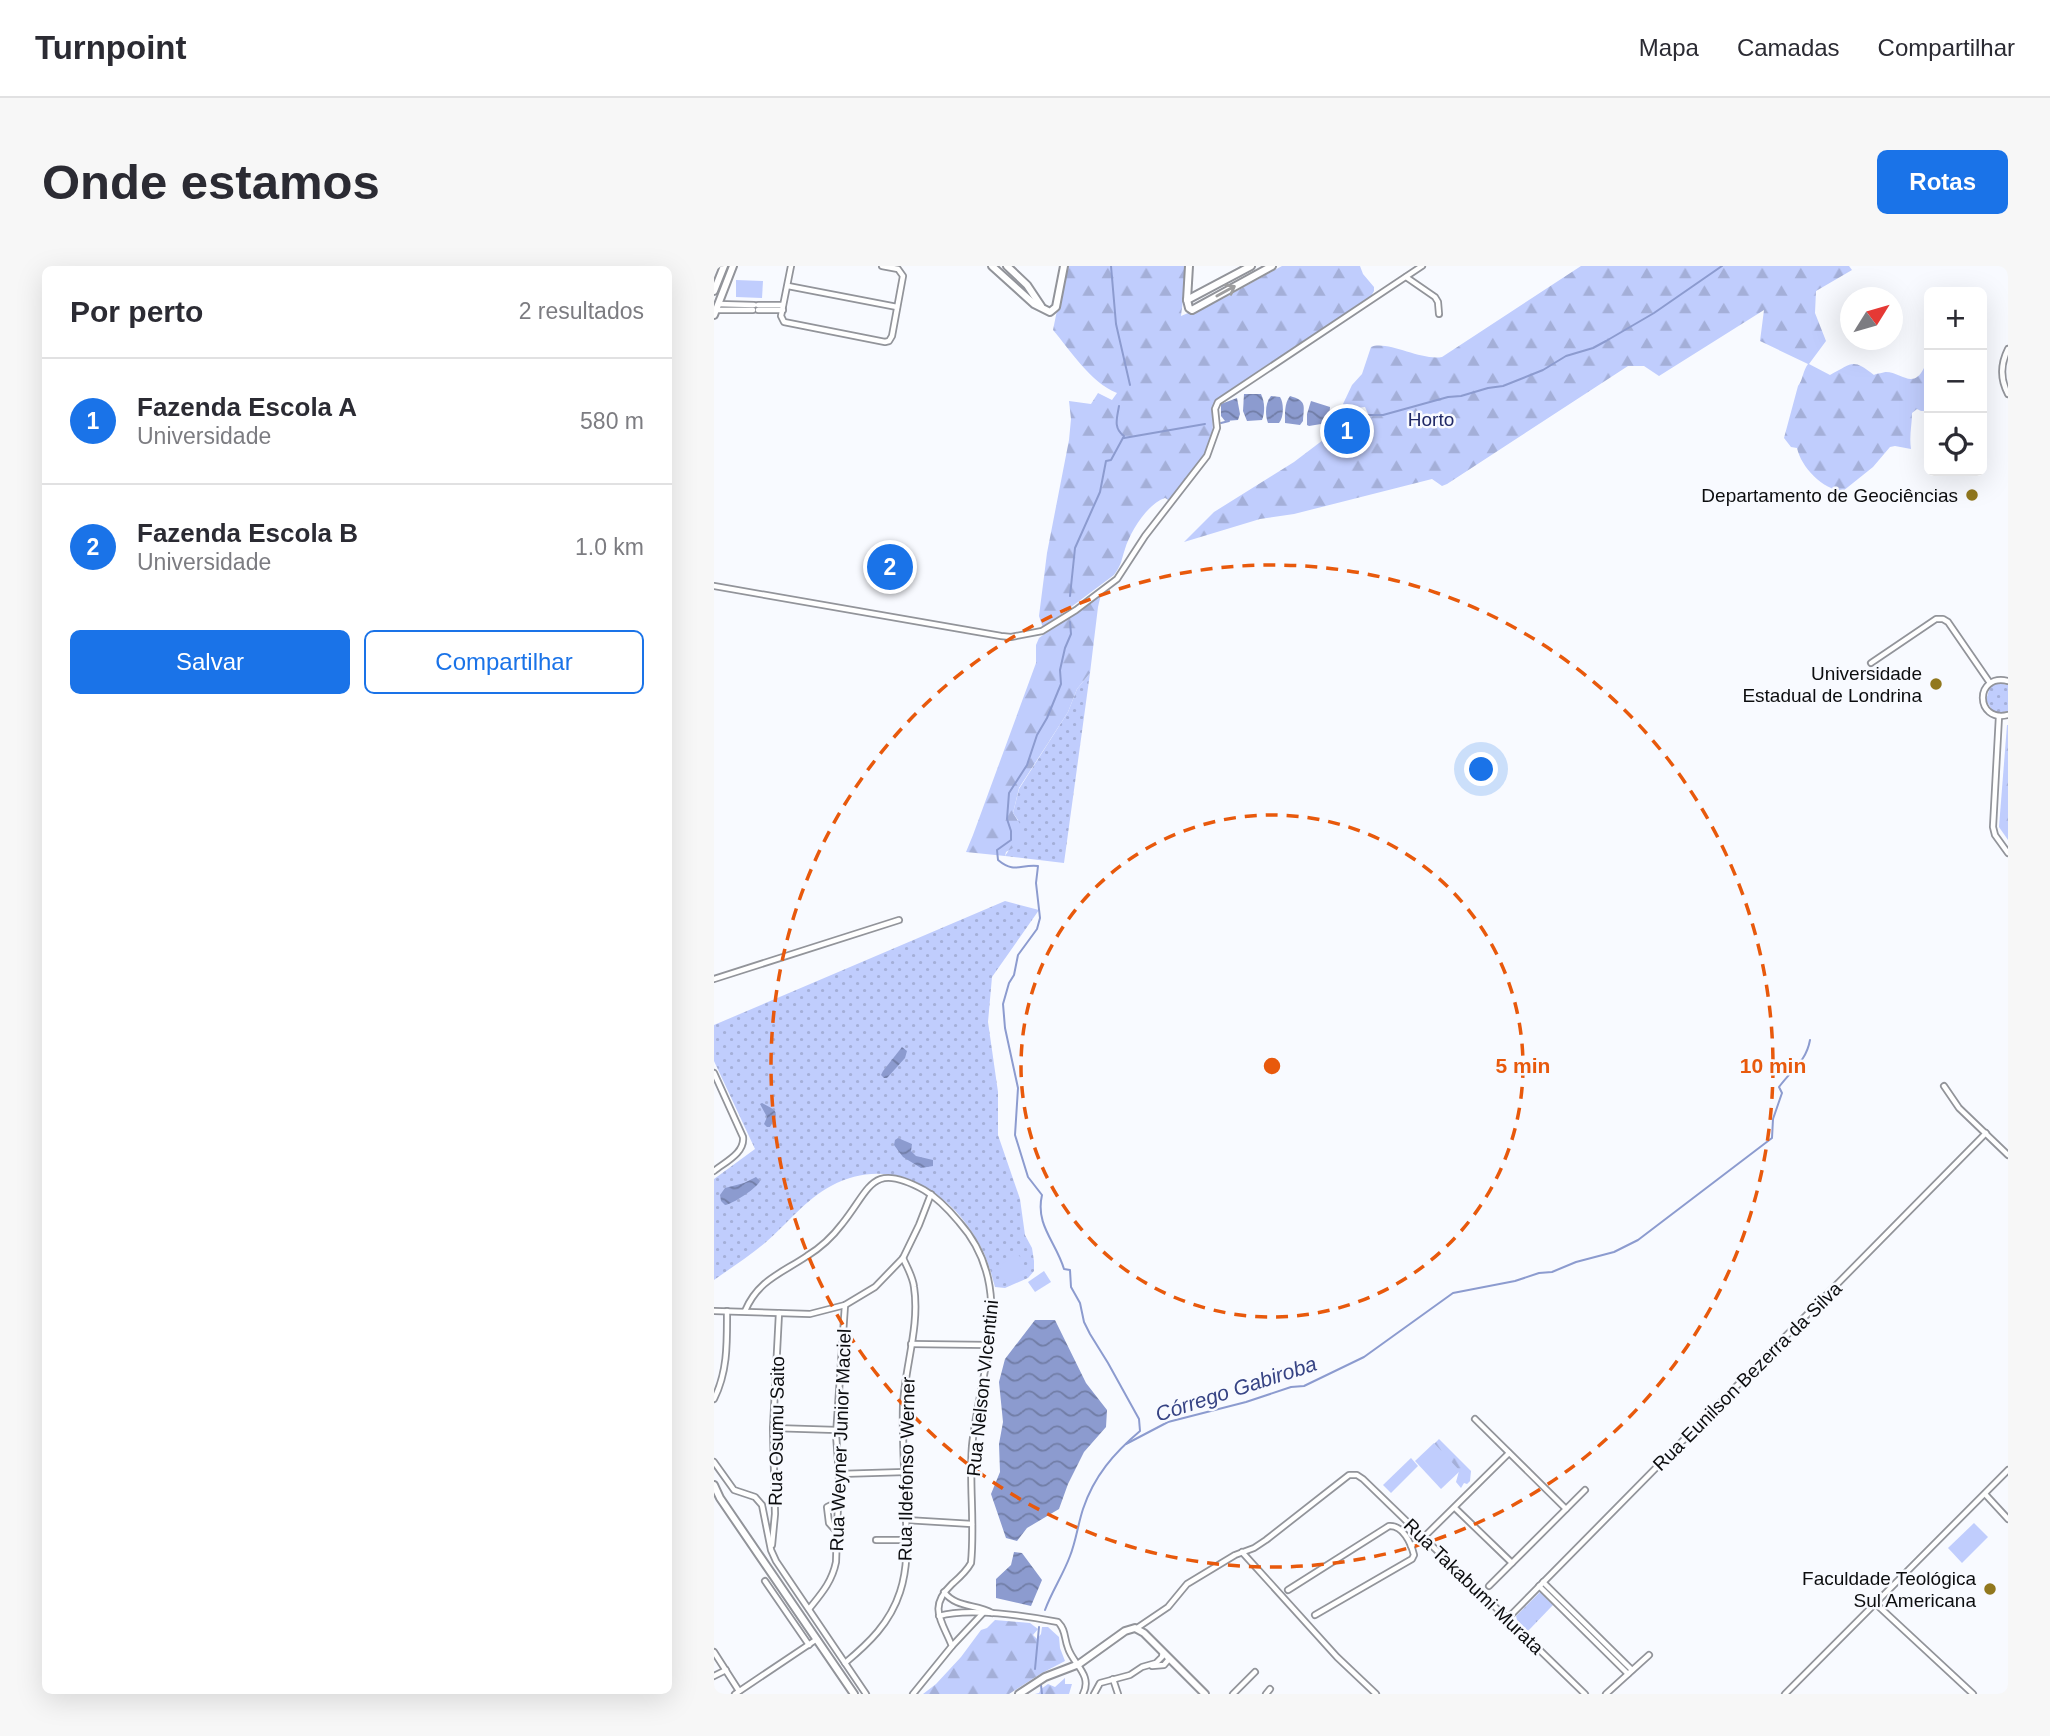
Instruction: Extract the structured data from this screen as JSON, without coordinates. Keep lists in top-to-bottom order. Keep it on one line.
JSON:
{"streets":{"street":["Rua Eunilson Bezerra da Silva","Rua Nelson VIcentini","Rua Osumu Saito","Rua Weyner Junior Maciel","Rua Ildefonso Werner","Rua Takabumi Murata"]},"crossings":[["Rua Eunilson Bezerra da Silva","Rua Takabumi Murata"]],"water":["Córrego Gabiroba"],"parks":["Horto"],"places":["Departamento de Geociências","Universidade Estadual de Londrina","Faculdade Teológica Sul Americana"],"north":"top right","page":{"header":"Turnpoint","nav":["Mapa","Camadas","Compartilhar"],"buttons":["Rotas",["Salvar","Compartilhar"]],"title":"Onde estamos","heading":["Por perto","2 resultados"],"map_buttons":["+","−"],"list":[{"mark":"1","name":"Fazenda Escola A","note":"Universidade","value":"580 m"},{"mark":"2","name":"Fazenda Escola B","note":"Universidade","value":"1.0 km"}],"pins":["1","2"]},"rings":["5 min","10 min"]}
